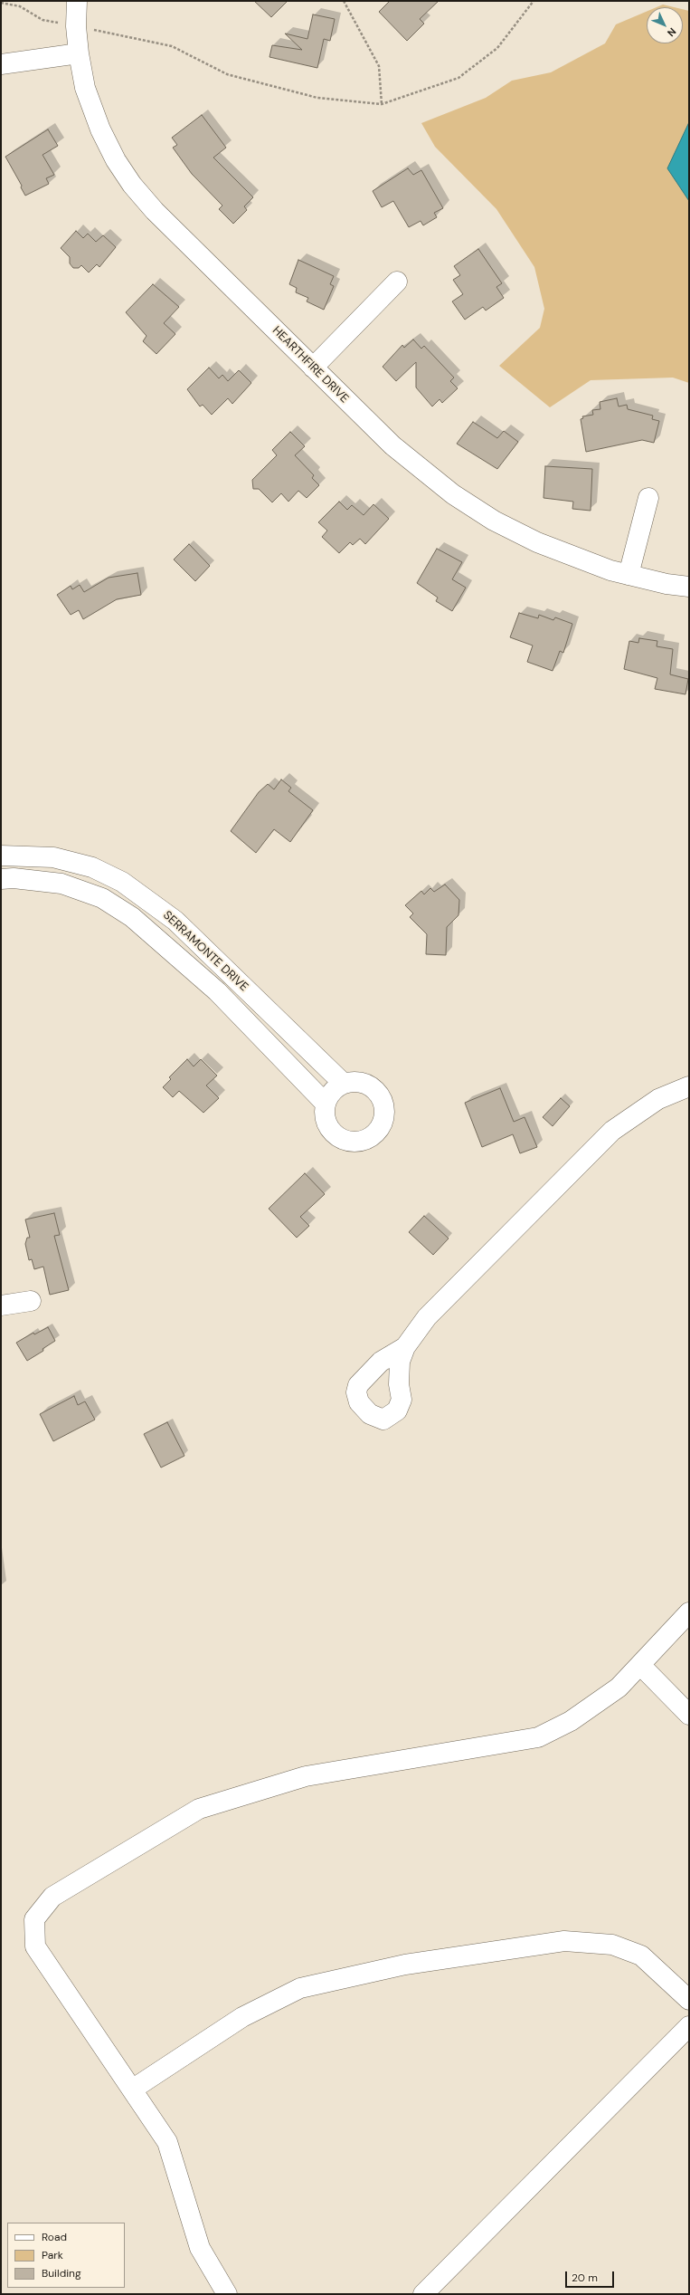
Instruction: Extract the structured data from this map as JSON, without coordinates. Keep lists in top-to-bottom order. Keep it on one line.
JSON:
{"streets":{"street":["HEARTHFIRE DRIVE","SERRAMONTE DRIVE"]},"legend":["Road","Park","Building"],"scale_bar":"20 m","north":"bottom right"}
